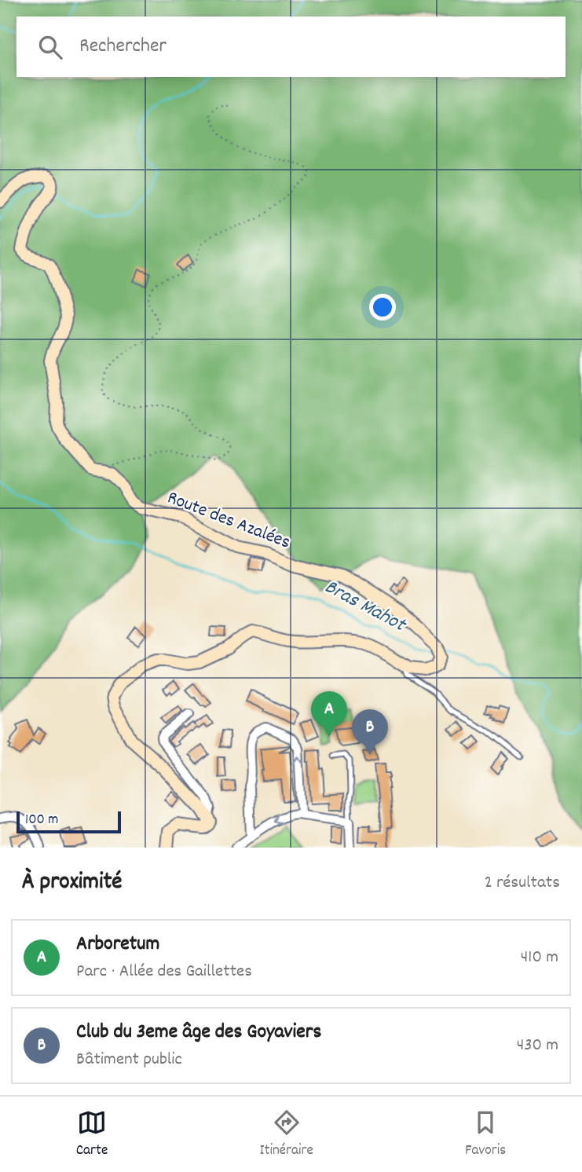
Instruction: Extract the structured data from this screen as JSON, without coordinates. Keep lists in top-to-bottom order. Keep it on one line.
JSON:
{"streets":{"main road":["Route des Azalées"]},"water":["Bras Mahot"],"scale_bar":"100 m","page":{"search":"Rechercher","pins":["A","B"],"scale":"100 m","heading":["À proximité","2 résultats"],"list":[{"mark":"A","name":"Arboretum","note":"Parc · Allée des Gaillettes","value":"410 m"},{"mark":"B","name":"Club du 3eme âge des Goyaviers","note":"Bâtiment public","value":"430 m"}],"nav":["Carte","Itinéraire","Favoris"]}}
